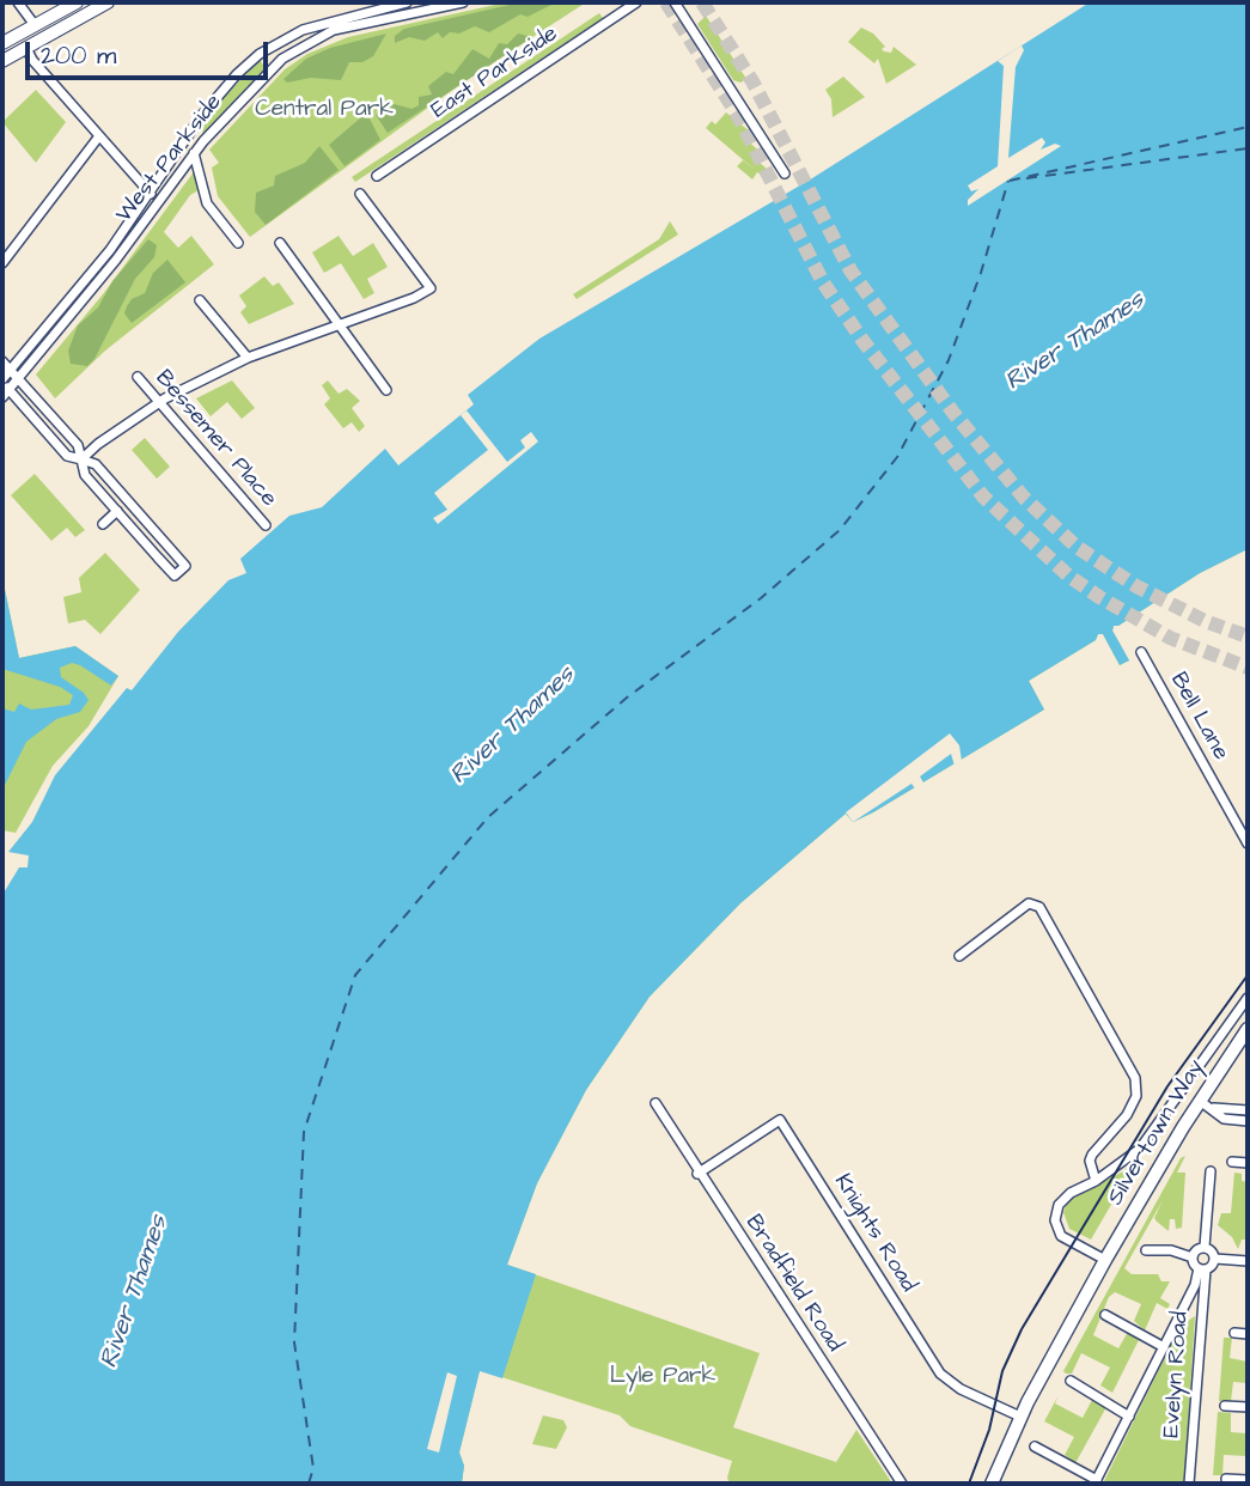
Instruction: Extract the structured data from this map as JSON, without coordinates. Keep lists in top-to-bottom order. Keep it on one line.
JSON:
{"streets":{"main road":["Silvertown Way"],"street":["East Parkside","West Parkside","Bessemer Place","Bell Lane","Knights Road","Bradfield Road","Evelyn Road"]},"crossings":[["Silvertown Way","Knights Road"],["Knights Road","Bradfield Road"]],"water":["River Thames"],"parks":["Central Park","Lyle Park"],"scale_bar":"200 m"}
